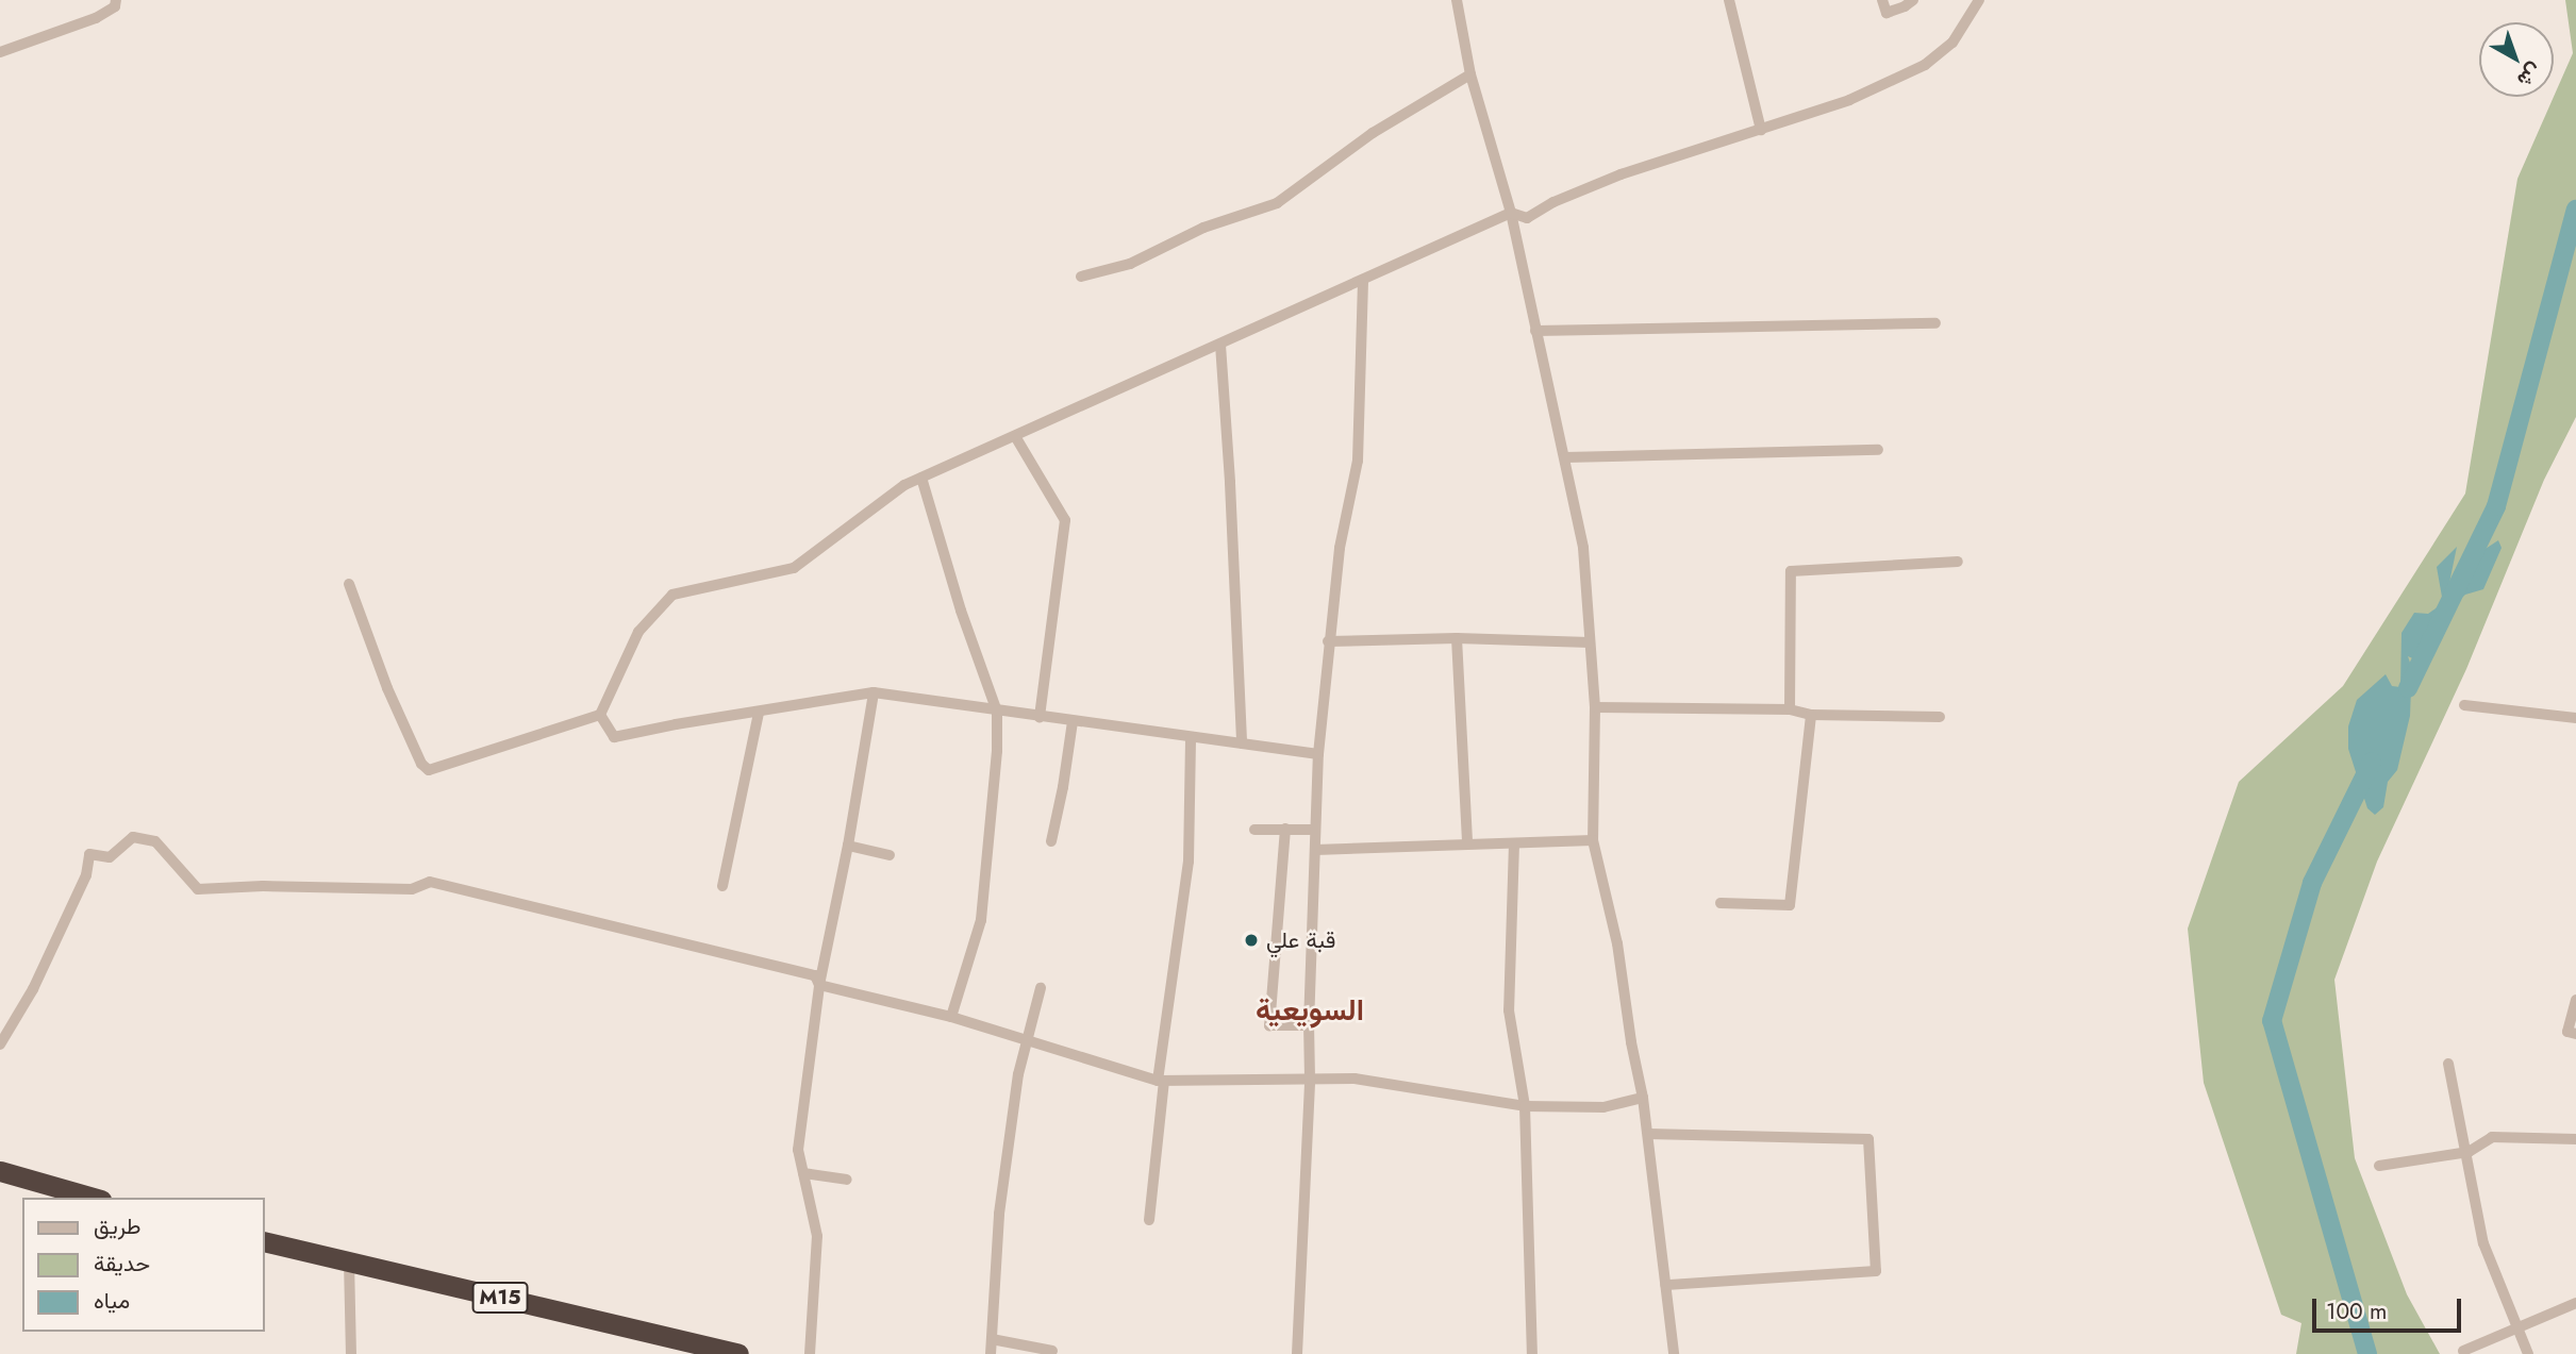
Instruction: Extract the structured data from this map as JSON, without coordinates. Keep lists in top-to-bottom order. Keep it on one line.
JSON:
{"streets":{"highway":["M15"]},"districts":["السويعية"],"places":["قبة علي"],"legend":["طريق","حديقة","مياه"],"scale_bar":"100 m","north":"bottom right"}
